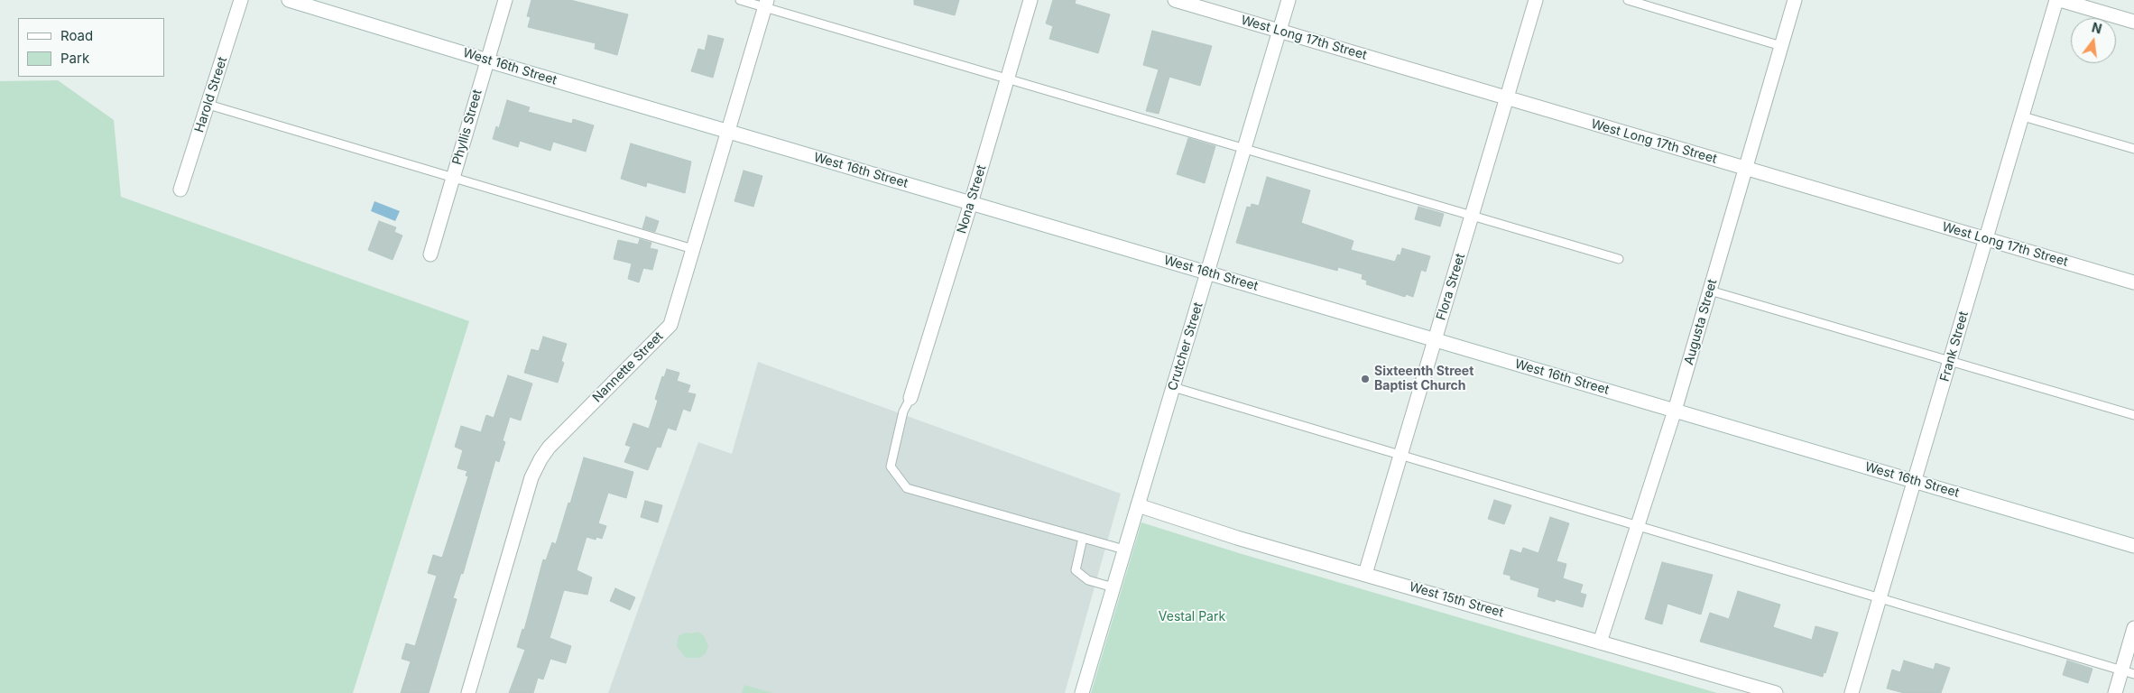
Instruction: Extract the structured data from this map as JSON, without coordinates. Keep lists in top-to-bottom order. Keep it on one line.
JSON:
{"streets":{"street":["West Long 17th Street","West 16th Street","Harold Street","Phyllis Street","Nona Street","Flora Street","Augusta Street","Crutcher Street","Frank Street","Nannette Street","West 15th Street"]},"crossings":[["West Long 17th Street","Flora Street"],["West Long 17th Street","Augusta Street"],["West Long 17th Street","Crutcher Street"],["West Long 17th Street","Frank Street"],["West 16th Street","Phyllis Street"],["West 16th Street","Nona Street"],["West 16th Street","Flora Street"],["West 16th Street","Augusta Street"],["West 16th Street","Crutcher Street"],["West 16th Street","Frank Street"],["West 16th Street","Nannette Street"],["Flora Street","West 15th Street"],["Augusta Street","West 15th Street"],["Crutcher Street","West 15th Street"]],"parks":["Vestal Park"],"places":["Sixteenth Street Baptist Church"],"legend":["Road","Park"],"north":"top"}
